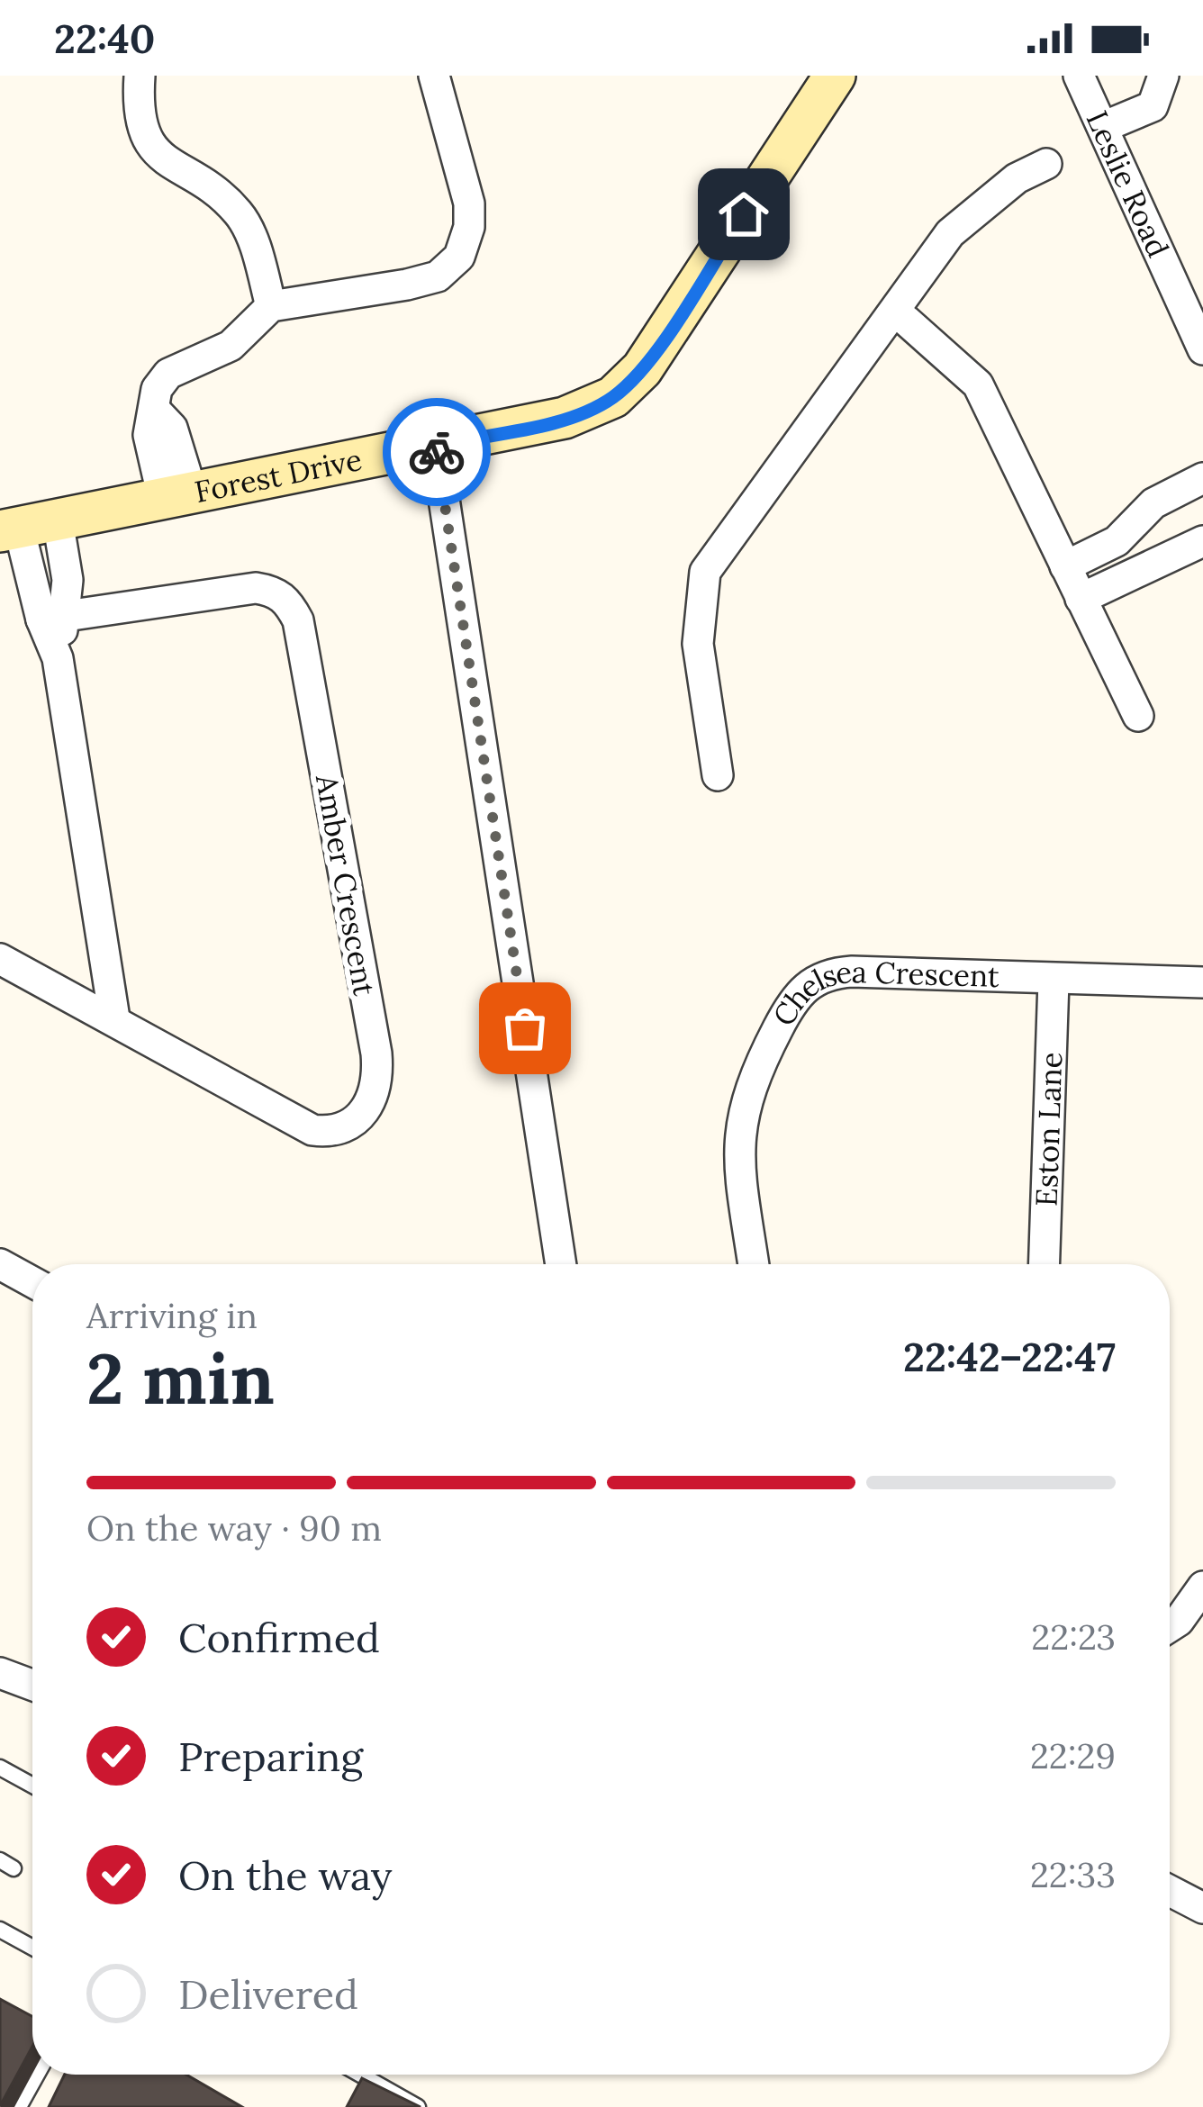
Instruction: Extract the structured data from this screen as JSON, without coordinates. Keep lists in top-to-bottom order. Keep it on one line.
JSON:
{"streets":{"street":["Leslie Road","Forest Drive","Amber Crescent","Chelsea Crescent","Eston Lane"]},"crossings":[["Chelsea Crescent","Eston Lane"]],"page":{"status":"22:40","heading":["2 min","Arriving in","22:42–22:47"],"bar":"On the way · 90 m","list":[["Confirmed","22:23"],["Preparing","22:29"],["On the way","22:33"],"Delivered"]}}
